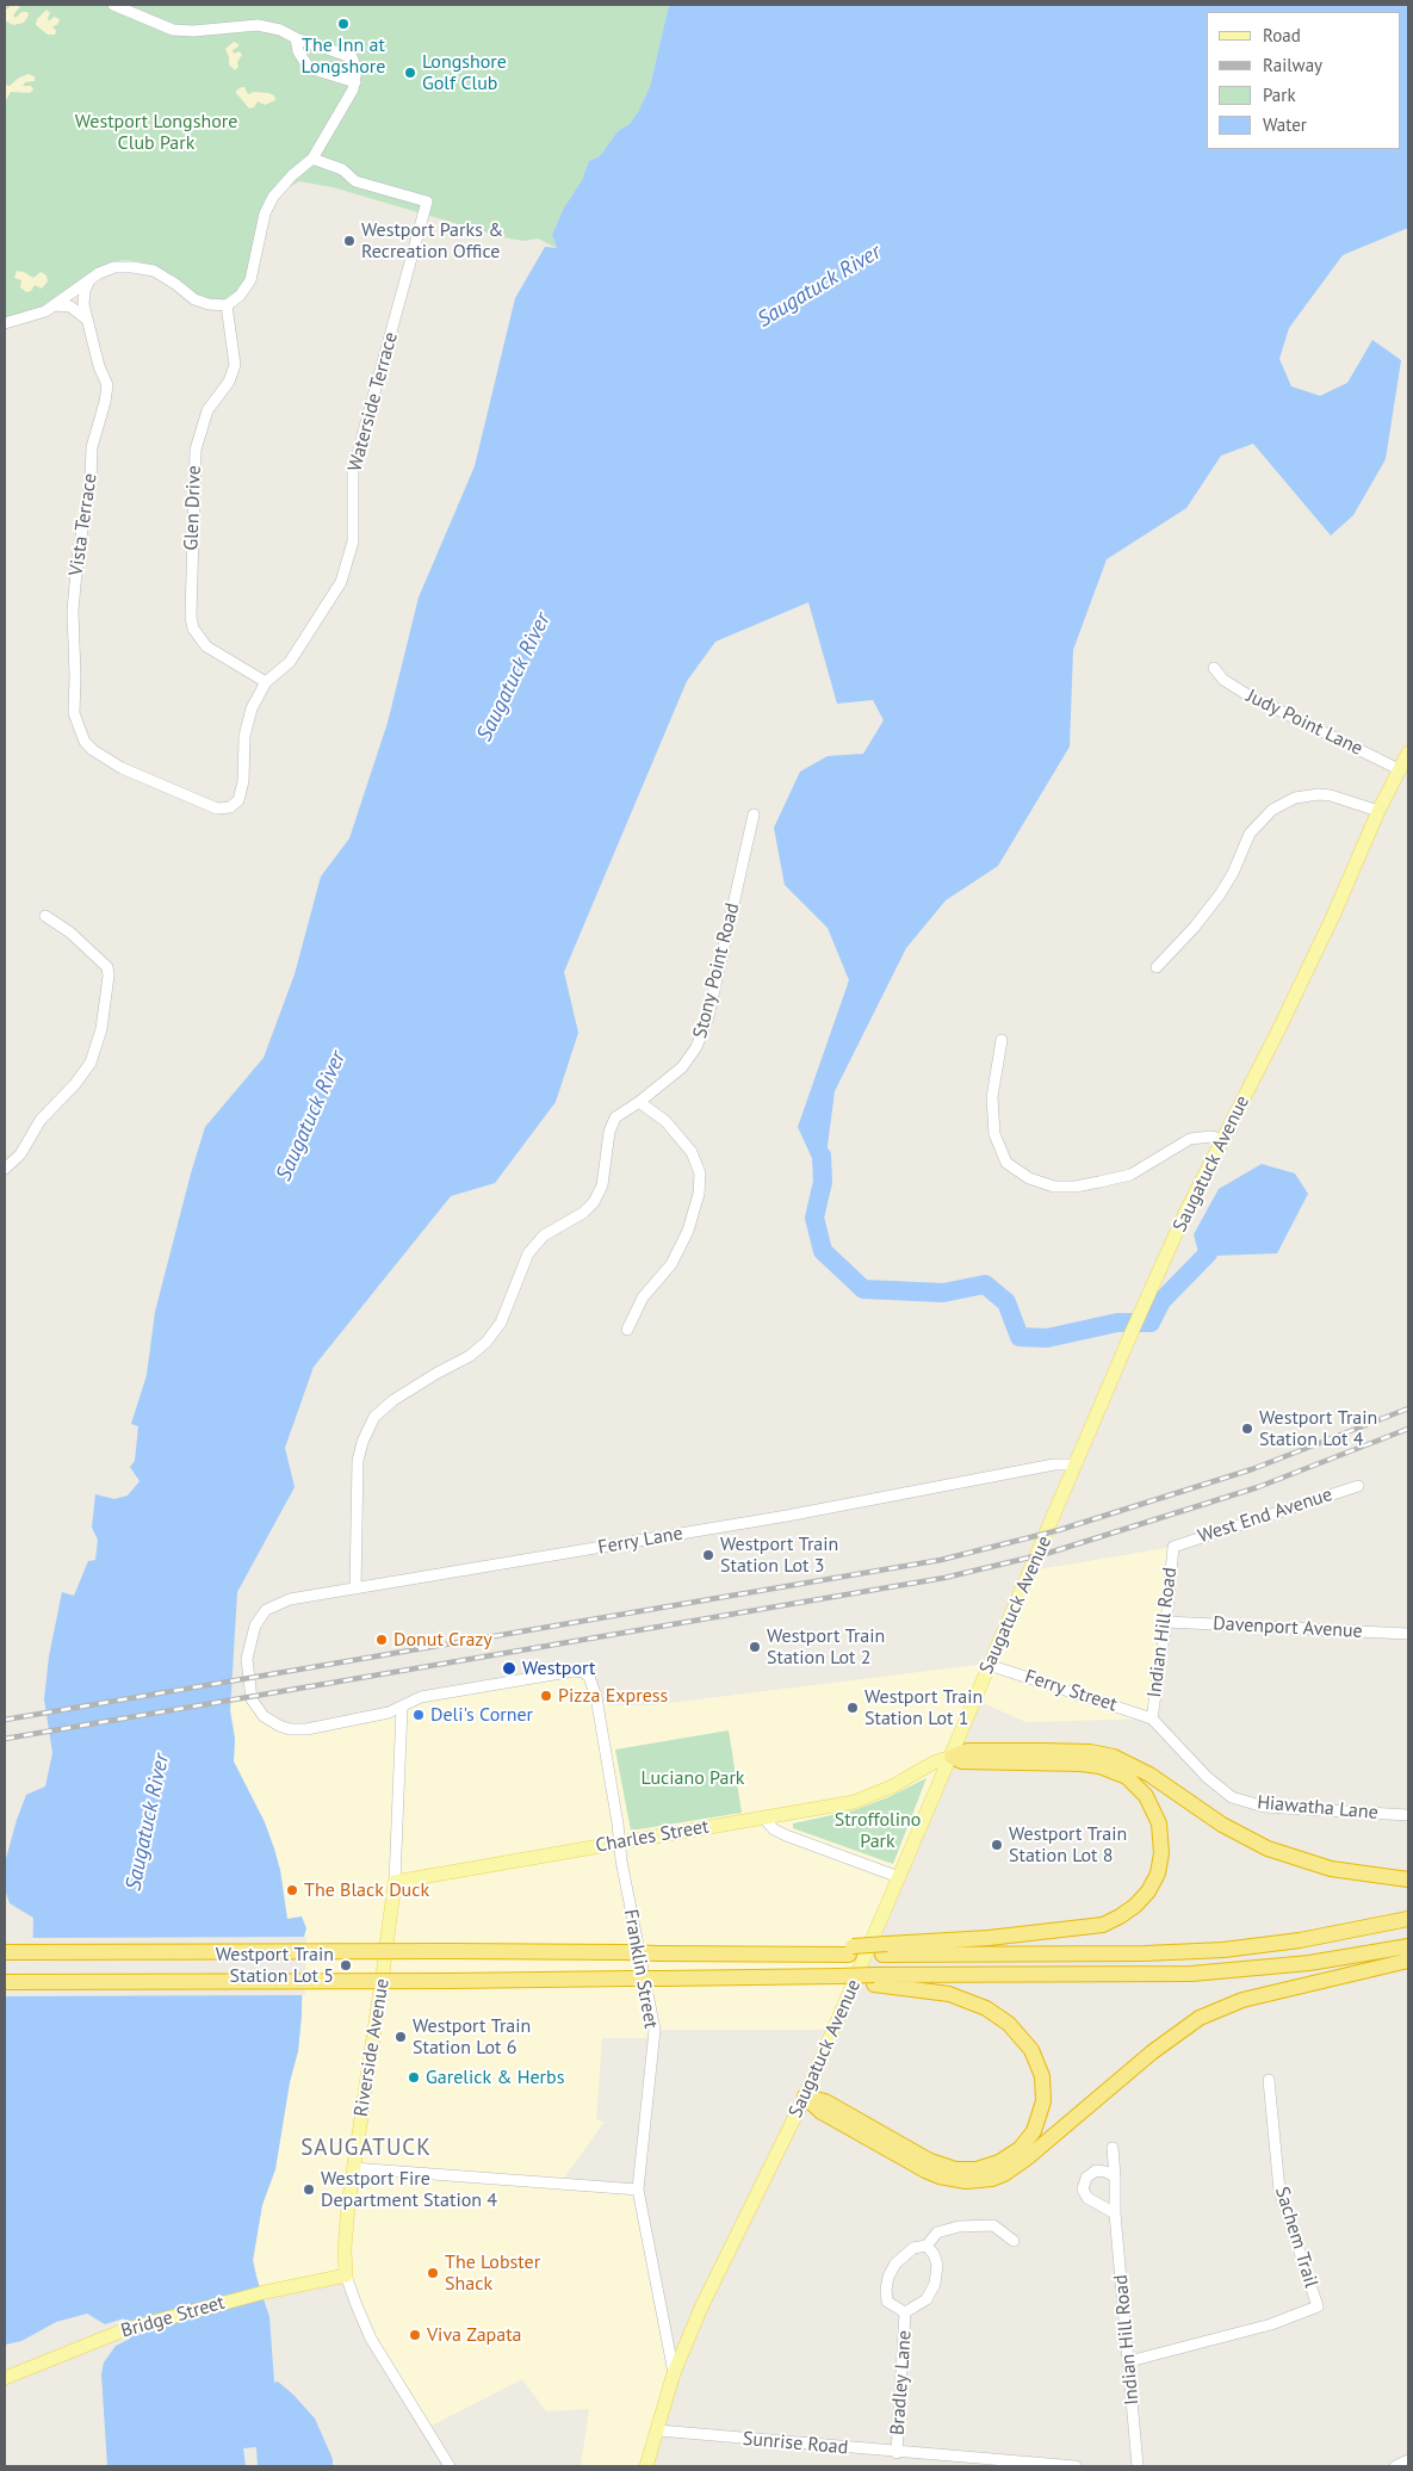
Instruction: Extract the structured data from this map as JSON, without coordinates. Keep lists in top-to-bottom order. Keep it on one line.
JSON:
{"streets":{"main road":["Saugatuck Avenue","Charles Street","Riverside Avenue","Bridge Street"],"street":["Waterside Terrace","Glen Drive","Vista Terrace","Judy Point Lane","Stony Point Road","West End Avenue","Ferry Lane","Davenport Avenue","Indian Hill Road","Ferry Street","Hiawatha Lane","Franklin Street","Sachem Trail","Bradley Lane","Sunrise Road"]},"crossings":[["Waterside Terrace","Glen Drive"],["Waterside Terrace","Vista Terrace"],["Judy Point Lane","Saugatuck Avenue"],["Stony Point Road","Ferry Lane"],["Saugatuck Avenue","Ferry Lane"],["Saugatuck Avenue","Ferry Street"],["Saugatuck Avenue","Charles Street"],["Saugatuck Avenue","Franklin Street"],["Saugatuck Avenue","Sunrise Road"],["West End Avenue","Indian Hill Road"],["Ferry Lane","Franklin Street"],["Ferry Lane","Riverside Avenue"],["Davenport Avenue","Indian Hill Road"],["Indian Hill Road","Ferry Street"],["Indian Hill Road","Hiawatha Lane"],["Indian Hill Road","Sachem Trail"],["Ferry Street","Hiawatha Lane"],["Charles Street","Franklin Street"],["Charles Street","Riverside Avenue"],["Riverside Avenue","Bridge Street"],["Bradley Lane","Sunrise Road"]],"districts":["SAUGATUCK"],"water":["Saugatuck River"],"parks":["Westport Longshore Club Park","Luciano Park","Stroffolino Park"],"places":["The Inn at Longshore","Longshore Golf Club","Westport Parks & Recreation Office","Westport Train Station Lot 4","Westport Train Station Lot 3","Donut Crazy","Westport Train Station Lot 2","Westport","Pizza Express","Westport Train Station Lot 1","Deli's Corner","Westport Train Station Lot 8","The Black Duck","Westport Train Station Lot 5","Westport Train Station Lot 6","Garelick & Herbs","Westport Fire Department Station 4","The Lobster Shack","Viva Zapata"],"legend":["Road","Railway","Park","Water"]}
